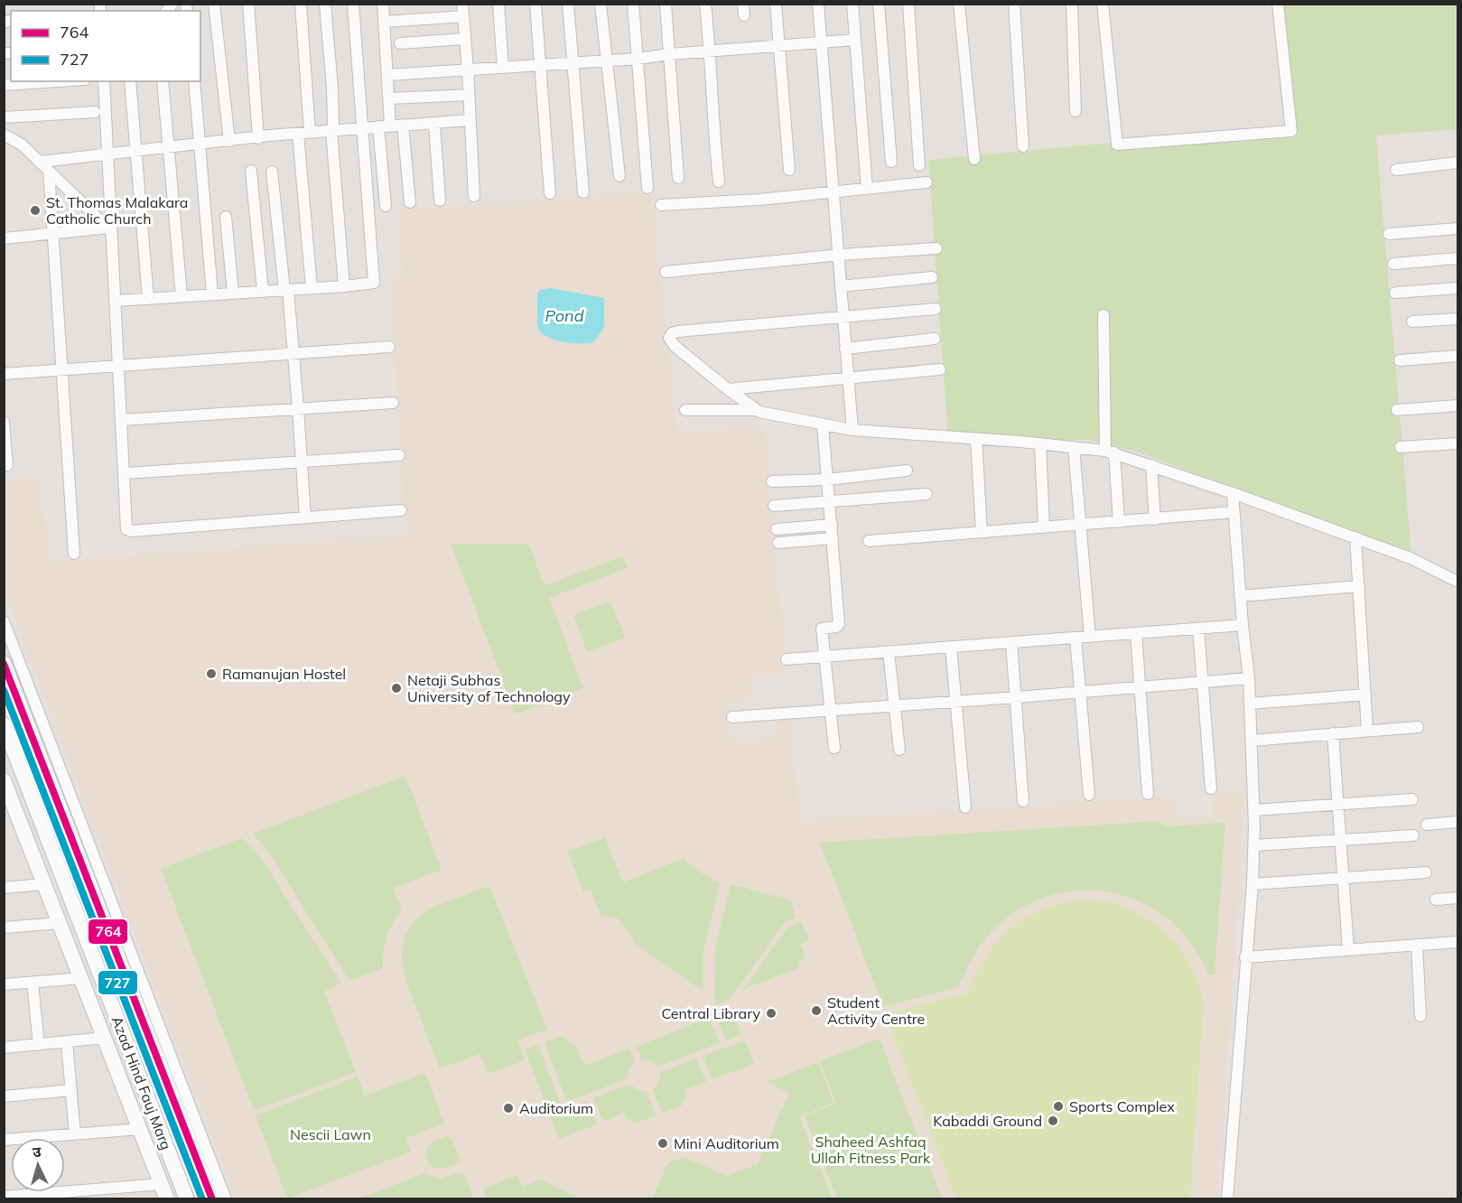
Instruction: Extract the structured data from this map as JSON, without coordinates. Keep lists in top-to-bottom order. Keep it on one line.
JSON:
{"streets":{"main road":["Azad Hind Fauj Marg"]},"water":["Pond"],"parks":["Nescii Lawn","Shaheed Ashfaq Ullah Fitness Park"],"places":["St. Thomas Malakara Catholic Church","Ramanujan Hostel","Netaji Subhas University of Technology","Student Activity Centre","Central Library","Sports Complex","Auditorium","Kabaddi Ground","Mini Auditorium"],"lines":["transit line 764","transit line 727"],"legend":["764","727"],"north":"top"}
